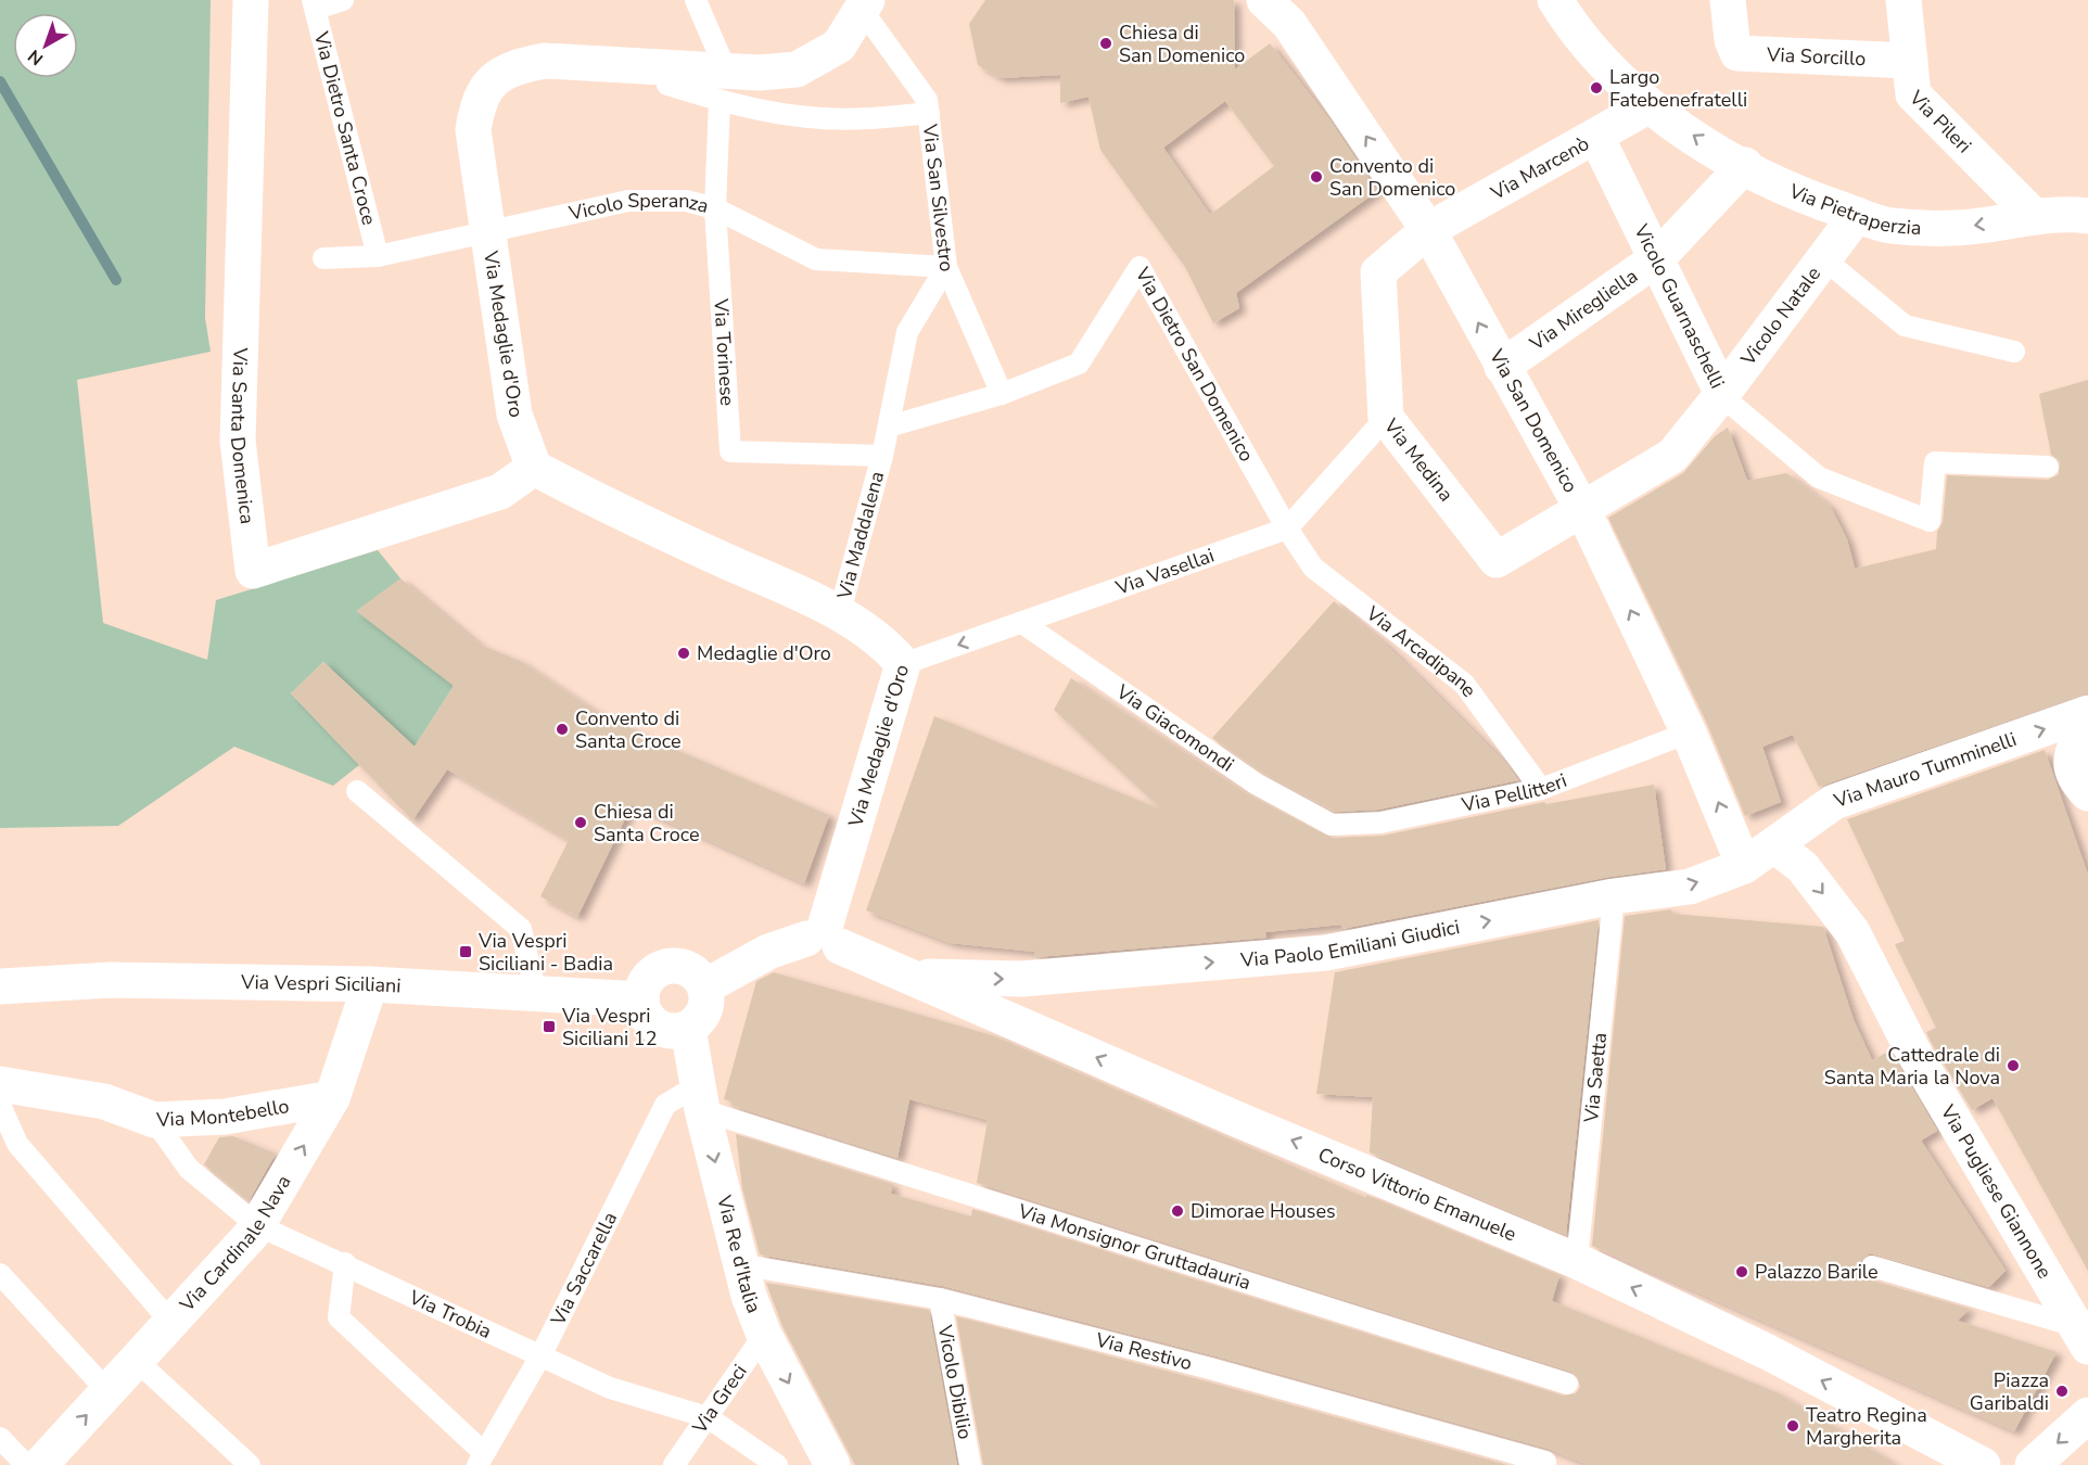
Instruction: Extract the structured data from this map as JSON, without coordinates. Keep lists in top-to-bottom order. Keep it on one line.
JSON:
{"streets":{"street":["Via Sorcillo","Via Pileri","Via Marcenò","Via Pietraperzia","Vicolo Guarnaschelli","Via Miregliella","Vicolo Natale","Via Medaglie d'Oro","Via San Domenico","Via Santa Domenica","Via Medina","Via Mauro Tumminelli","Via Paolo Emiliani Giudici","Via Vespri Siciliani","Via Montebello","Via Pugliese Giannone","Corso Vittorio Emanuele","Via Cardinale Nava","Via Re d'Italia"],"lane":["Via Dietro Santa Croce","Via San Silvestro","Vicolo Speranza","Via Torinese","Via Dietro San Domenico","Via Maddalena","Via Vasellai","Via Arcadipane","Via Giacomondi","Via Pellitteri","Via Saetta","Via Monsignor Gruttadauria","Via Saccarella","Via Trobia","Via Restivo","Vicolo Dibilio","Via Greci"]},"crossings":[["Via Sorcillo","Via Pileri"],["Via Pileri","Via Pietraperzia"],["Via Dietro Santa Croce","Vicolo Speranza"],["Via Marcenò","Via Pietraperzia"],["Via Marcenò","Vicolo Guarnaschelli"],["Via Marcenò","Via San Domenico"],["Via Marcenò","Via Medina"],["Via San Silvestro","Vicolo Speranza"],["Via San Silvestro","Via Medaglie d'Oro"],["Via San Silvestro","Via Dietro San Domenico"],["Via San Silvestro","Via Maddalena"],["Via Pietraperzia","Via Miregliella"],["Via Pietraperzia","Vicolo Natale"],["Vicolo Speranza","Via Medaglie d'Oro"],["Vicolo Speranza","Via Torinese"],["Vicolo Speranza","Via Maddalena"],["Vicolo Guarnaschelli","Via Miregliella"],["Vicolo Guarnaschelli","Vicolo Natale"],["Via Miregliella","Via San Domenico"],["Vicolo Natale","Via San Domenico"],["Vicolo Natale","Via Medina"],["Via Medaglie d'Oro","Via Torinese"],["Via Medaglie d'Oro","Via Santa Domenica"],["Via Medaglie d'Oro","Via Maddalena"],["Via Medaglie d'Oro","Via Vasellai"],["Via Medaglie d'Oro","Corso Vittorio Emanuele"],["Via Torinese","Via Maddalena"],["Via Dietro San Domenico","Via Vasellai"],["Via Dietro San Domenico","Via Arcadipane"],["Via San Domenico","Via Medina"],["Via San Domenico","Via Pellitteri"],["Via San Domenico","Via Paolo Emiliani Giudici"],["Via Medina","Via Vasellai"],["Via Vasellai","Via Arcadipane"],["Via Vasellai","Via Giacomondi"],["Via Arcadipane","Via Pellitteri"],["Via Giacomondi","Via Pellitteri"],["Via Mauro Tumminelli","Via Paolo Emiliani Giudici"],["Via Mauro Tumminelli","Via Pugliese Giannone"],["Via Paolo Emiliani Giudici","Via Saetta"],["Via Paolo Emiliani Giudici","Via Pugliese Giannone"],["Via Paolo Emiliani Giudici","Corso Vittorio Emanuele"],["Via Vespri Siciliani","Via Cardinale Nava"],["Via Vespri Siciliani","Via Re d'Italia"],["Via Saetta","Corso Vittorio Emanuele"],["Via Montebello","Via Cardinale Nava"],["Via Montebello","Via Trobia"],["Via Cardinale Nava","Via Trobia"],["Via Monsignor Gruttadauria","Via Re d'Italia"],["Via Monsignor Gruttadauria","Via Saccarella"],["Via Re d'Italia","Via Saccarella"],["Via Re d'Italia","Via Restivo"],["Via Re d'Italia","Via Greci"],["Via Saccarella","Via Trobia"],["Via Trobia","Via Greci"],["Via Restivo","Vicolo Dibilio"]],"one_way":["Via Pietraperzia","Via San Domenico","Via Mauro Tumminelli","Via Paolo Emiliani Giudici","Via Pugliese Giannone","Corso Vittorio Emanuele","Via Cardinale Nava","Via Re d'Italia"],"places":{"other":["Chiesa di San Domenico","Largo Fatebenefratelli","Convento di San Domenico","Medaglie d'Oro","Convento di Santa Croce","Chiesa di Santa Croce","Cattedrale di Santa Maria la Nova","Dimorae Houses","Palazzo Barile","Piazza Garibaldi","Teatro Regina Margherita"],"transit":["Via Vespri Siciliani - Badia","Via Vespri Siciliani 12"]},"north":"bottom left"}
